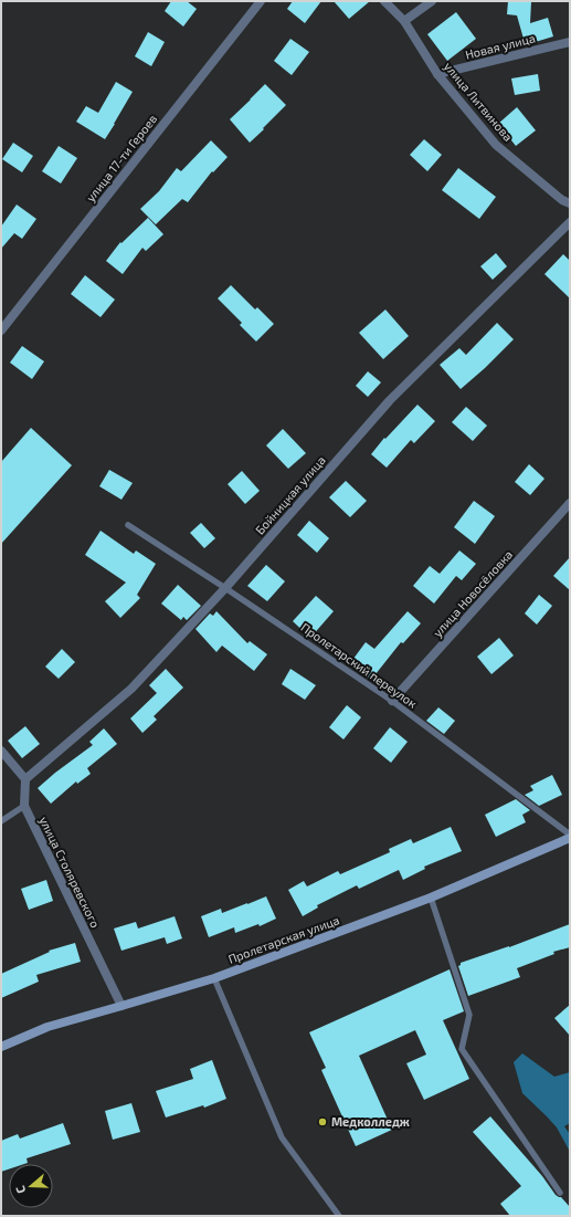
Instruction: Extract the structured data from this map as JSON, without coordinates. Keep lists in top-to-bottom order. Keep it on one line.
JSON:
{"streets":{"main road":["Пролетарская улица"],"street":["Новая улица","улица Литвинова","улица 17-ти Героев","Бойницкая улица","улица Новосёловка","улица Столяревского"],"lane":["Пролетарский переулок"]},"crossings":[["Новая улица","улица Литвинова"],["Бойницкая улица","Пролетарский переулок"],["Бойницкая улица","улица Столяревского"],["улица Новосёловка","Пролетарский переулок"],["улица Столяревского","Пролетарская улица"]],"places":["Медколледж"],"north":"left"}
